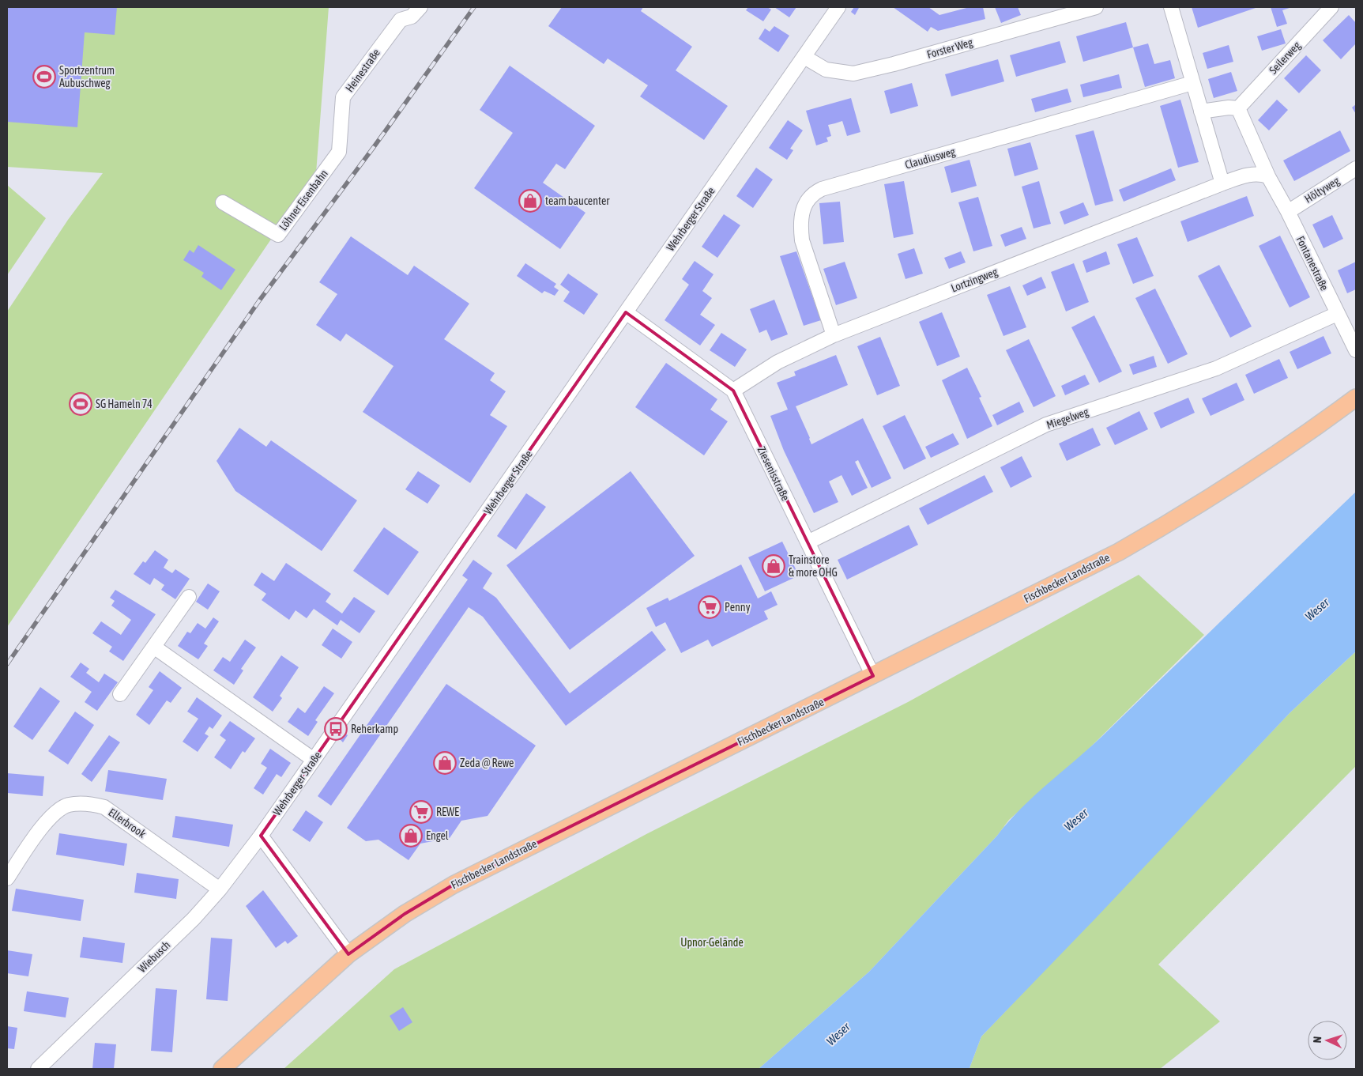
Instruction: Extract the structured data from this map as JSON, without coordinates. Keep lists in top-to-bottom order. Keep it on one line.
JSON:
{"streets":{"main road":["Fischbecker Landstraße"],"street":["Forster Weg","Seilerweg","Heinestraße","Claudiusweg","Höltyweg","Löhner Eisenbahn","Wehrberger Straße","Fontanestraße","Lortzingweg","Miegelweg","Ziesenisstraße","Ellerbrook","Wiebusch"]},"crossings":[["Forster Weg","Wehrberger Straße"],["Seilerweg","Fontanestraße"],["Heinestraße","Löhner Eisenbahn"],["Claudiusweg","Lortzingweg"],["Höltyweg","Fontanestraße"],["Wehrberger Straße","Ziesenisstraße"],["Wehrberger Straße","Wiebusch"],["Fontanestraße","Miegelweg"],["Lortzingweg","Ziesenisstraße"],["Miegelweg","Ziesenisstraße"],["Ziesenisstraße","Fischbecker Landstraße"],["Ellerbrook","Wiebusch"]],"water":["Weser"],"parks":["Upnor-Gelände"],"places":{"sports":["Sportzentrum Aubuschweg","SG Hameln 74"],"shop":["team baucenter","Trainstore & more OHG","Zeda @ Rewe","Engel"],"supermarket":["Penny","REWE"],"bus stop":["Reherkamp"]},"north":"left"}
